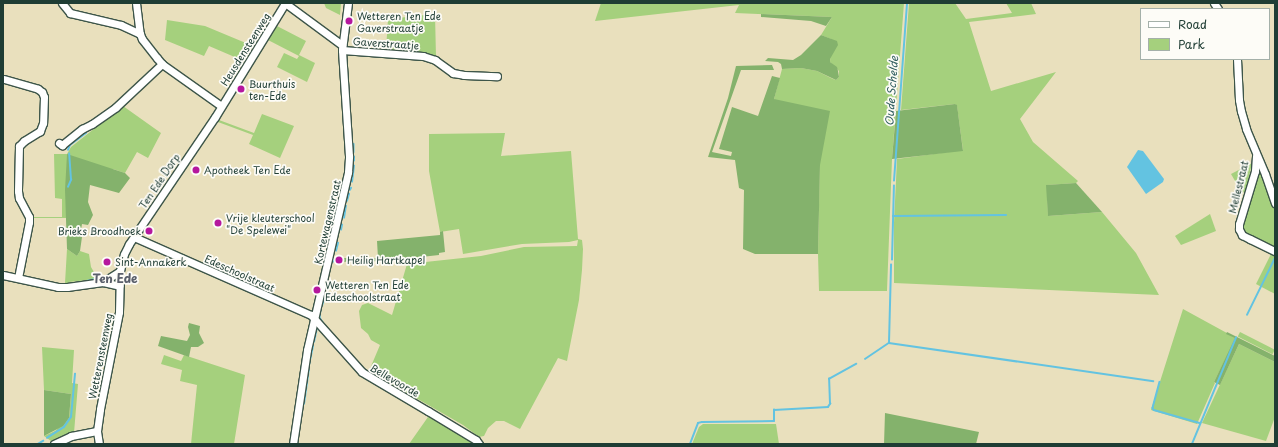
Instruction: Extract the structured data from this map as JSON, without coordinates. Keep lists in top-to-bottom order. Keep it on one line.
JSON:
{"streets":{"street":["Gaverstraatje","Heusdensteenweg","Ten Ede Dorp","Mellestraat","Kortewagenstraat","Edeschoolstraat","Wetterensteenweg","Bellevoorde"]},"crossings":[["Gaverstraatje","Heusdensteenweg"],["Gaverstraatje","Kortewagenstraat"],["Heusdensteenweg","Ten Ede Dorp"],["Ten Ede Dorp","Edeschoolstraat"],["Ten Ede Dorp","Wetterensteenweg"],["Kortewagenstraat","Edeschoolstraat"],["Kortewagenstraat","Bellevoorde"],["Edeschoolstraat","Bellevoorde"]],"districts":["Ten Ede"],"water":["Oude Schelde"],"places":["Wetteren Ten Ede Gaverstraatje","Buurthuis ten-Ede","Apotheek Ten Ede","Vrije kleuterschool \"De Spelewei\"","Brieks Broodhoek","Heilig Hartkapel","Sint-Annakerk","Wetteren Ten Ede Edeschoolstraat"],"legend":["Road","Park"]}
